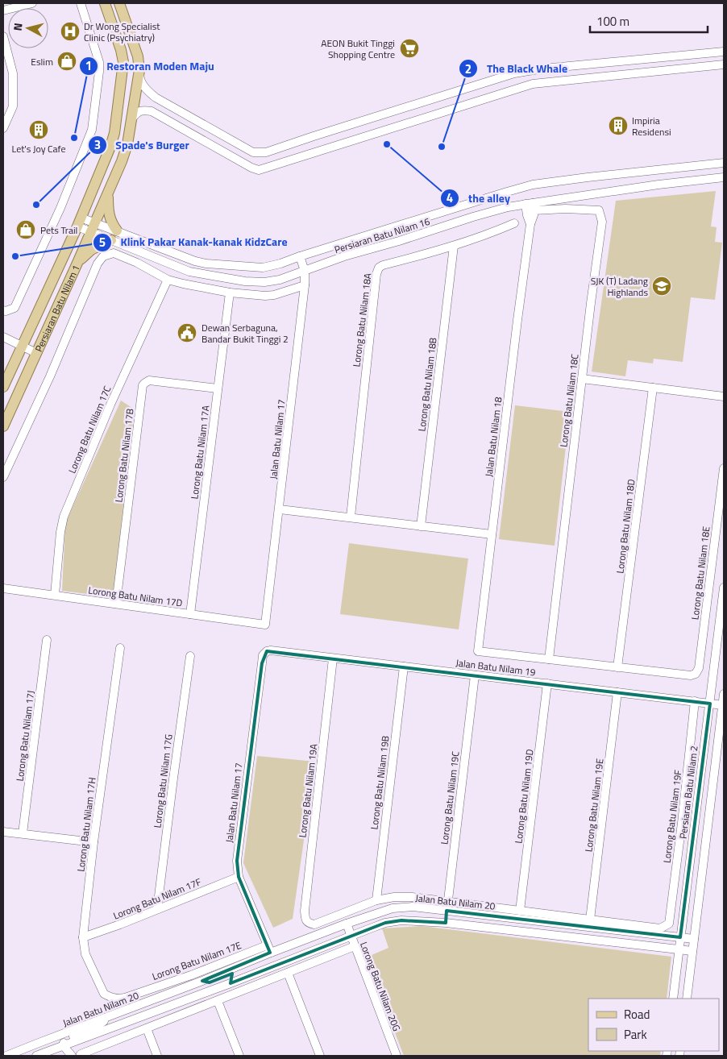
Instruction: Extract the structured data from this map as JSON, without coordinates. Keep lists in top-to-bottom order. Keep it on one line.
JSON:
{"streets":{"main road":["Persiaran Batu Nilam 1"],"street":["Persiaran Batu Nilam 16","Lorong Batu Nilam 18A","Lorong Batu Nilam 18B","Lorong Batu Nilam 18C","Lorong Batu Nilam 17C","Jalan Batu Nilam 18","Jalan Batu Nilam 17","Lorong Batu Nilam 17A","Lorong Batu Nilam 17B","Lorong Batu Nilam 18D","Lorong Batu Nilam 18E","Lorong Batu Nilam 17D","Jalan Batu Nilam 19","Lorong Batu Nilam 17J","Lorong Batu Nilam 17G","Lorong Batu Nilam 19B","Lorong Batu Nilam 19A","Persiaran Batu Nilam 2","Lorong Batu Nilam 19D","Lorong Batu Nilam 19C","Lorong Batu Nilam 19E","Lorong Batu Nilam 19F","Lorong Batu Nilam 17H","Lorong Batu Nilam 17F","Jalan Batu Nilam 20","Lorong Batu Nilam 17E","Lorong Batu Nilam 20G"]},"crossings":[["Persiaran Batu Nilam 16","Persiaran Batu Nilam 1"],["Persiaran Batu Nilam 16","Lorong Batu Nilam 18C"],["Persiaran Batu Nilam 16","Jalan Batu Nilam 18"],["Persiaran Batu Nilam 16","Jalan Batu Nilam 17"],["Lorong Batu Nilam 18A","Lorong Batu Nilam 18B"],["Lorong Batu Nilam 18C","Jalan Batu Nilam 18"],["Lorong Batu Nilam 17C","Lorong Batu Nilam 17D"],["Jalan Batu Nilam 17","Lorong Batu Nilam 17D"],["Jalan Batu Nilam 17","Jalan Batu Nilam 19"],["Jalan Batu Nilam 17","Lorong Batu Nilam 17F"],["Jalan Batu Nilam 17","Jalan Batu Nilam 20"],["Jalan Batu Nilam 17","Lorong Batu Nilam 17E"],["Lorong Batu Nilam 17A","Lorong Batu Nilam 17B"],["Lorong Batu Nilam 17A","Lorong Batu Nilam 17D"],["Lorong Batu Nilam 17B","Lorong Batu Nilam 17D"],["Lorong Batu Nilam 18D","Lorong Batu Nilam 18E"],["Jalan Batu Nilam 19","Lorong Batu Nilam 19B"],["Jalan Batu Nilam 19","Lorong Batu Nilam 19A"],["Jalan Batu Nilam 19","Persiaran Batu Nilam 2"],["Jalan Batu Nilam 19","Lorong Batu Nilam 19D"],["Jalan Batu Nilam 19","Lorong Batu Nilam 19C"],["Jalan Batu Nilam 19","Lorong Batu Nilam 19E"],["Jalan Batu Nilam 19","Lorong Batu Nilam 19F"],["Lorong Batu Nilam 17G","Lorong Batu Nilam 17F"],["Lorong Batu Nilam 19B","Lorong Batu Nilam 19A"],["Persiaran Batu Nilam 2","Jalan Batu Nilam 20"],["Lorong Batu Nilam 19C","Jalan Batu Nilam 20"],["Lorong Batu Nilam 19E","Lorong Batu Nilam 19F"],["Lorong Batu Nilam 17H","Lorong Batu Nilam 17F"],["Lorong Batu Nilam 17H","Lorong Batu Nilam 17E"],["Jalan Batu Nilam 20","Lorong Batu Nilam 17E"],["Jalan Batu Nilam 20","Lorong Batu Nilam 20G"]],"places":{"hospital":["Dr Wong Specialist Clinic (Psychiatry)"],"supermarket":["AEON Bukit Tinggi Shopping Centre"],"shop":["Eslim","Pets Trail"],"building":["Impiria Residensi","Let's Joy Cafe"],"other":["Restoran Moden Maju","the alley","The Black Whale","Spade's Burger","Klink Pakar Kanak-kanak KidzCare"],"school or university":["SJK (T) Ladang Highlands"],"public building":["Dewan Serbaguna, Bandar Bukit Tinggi 2"]},"legend":["Road","Park"],"scale_bar":"100 m","north":"left"}
